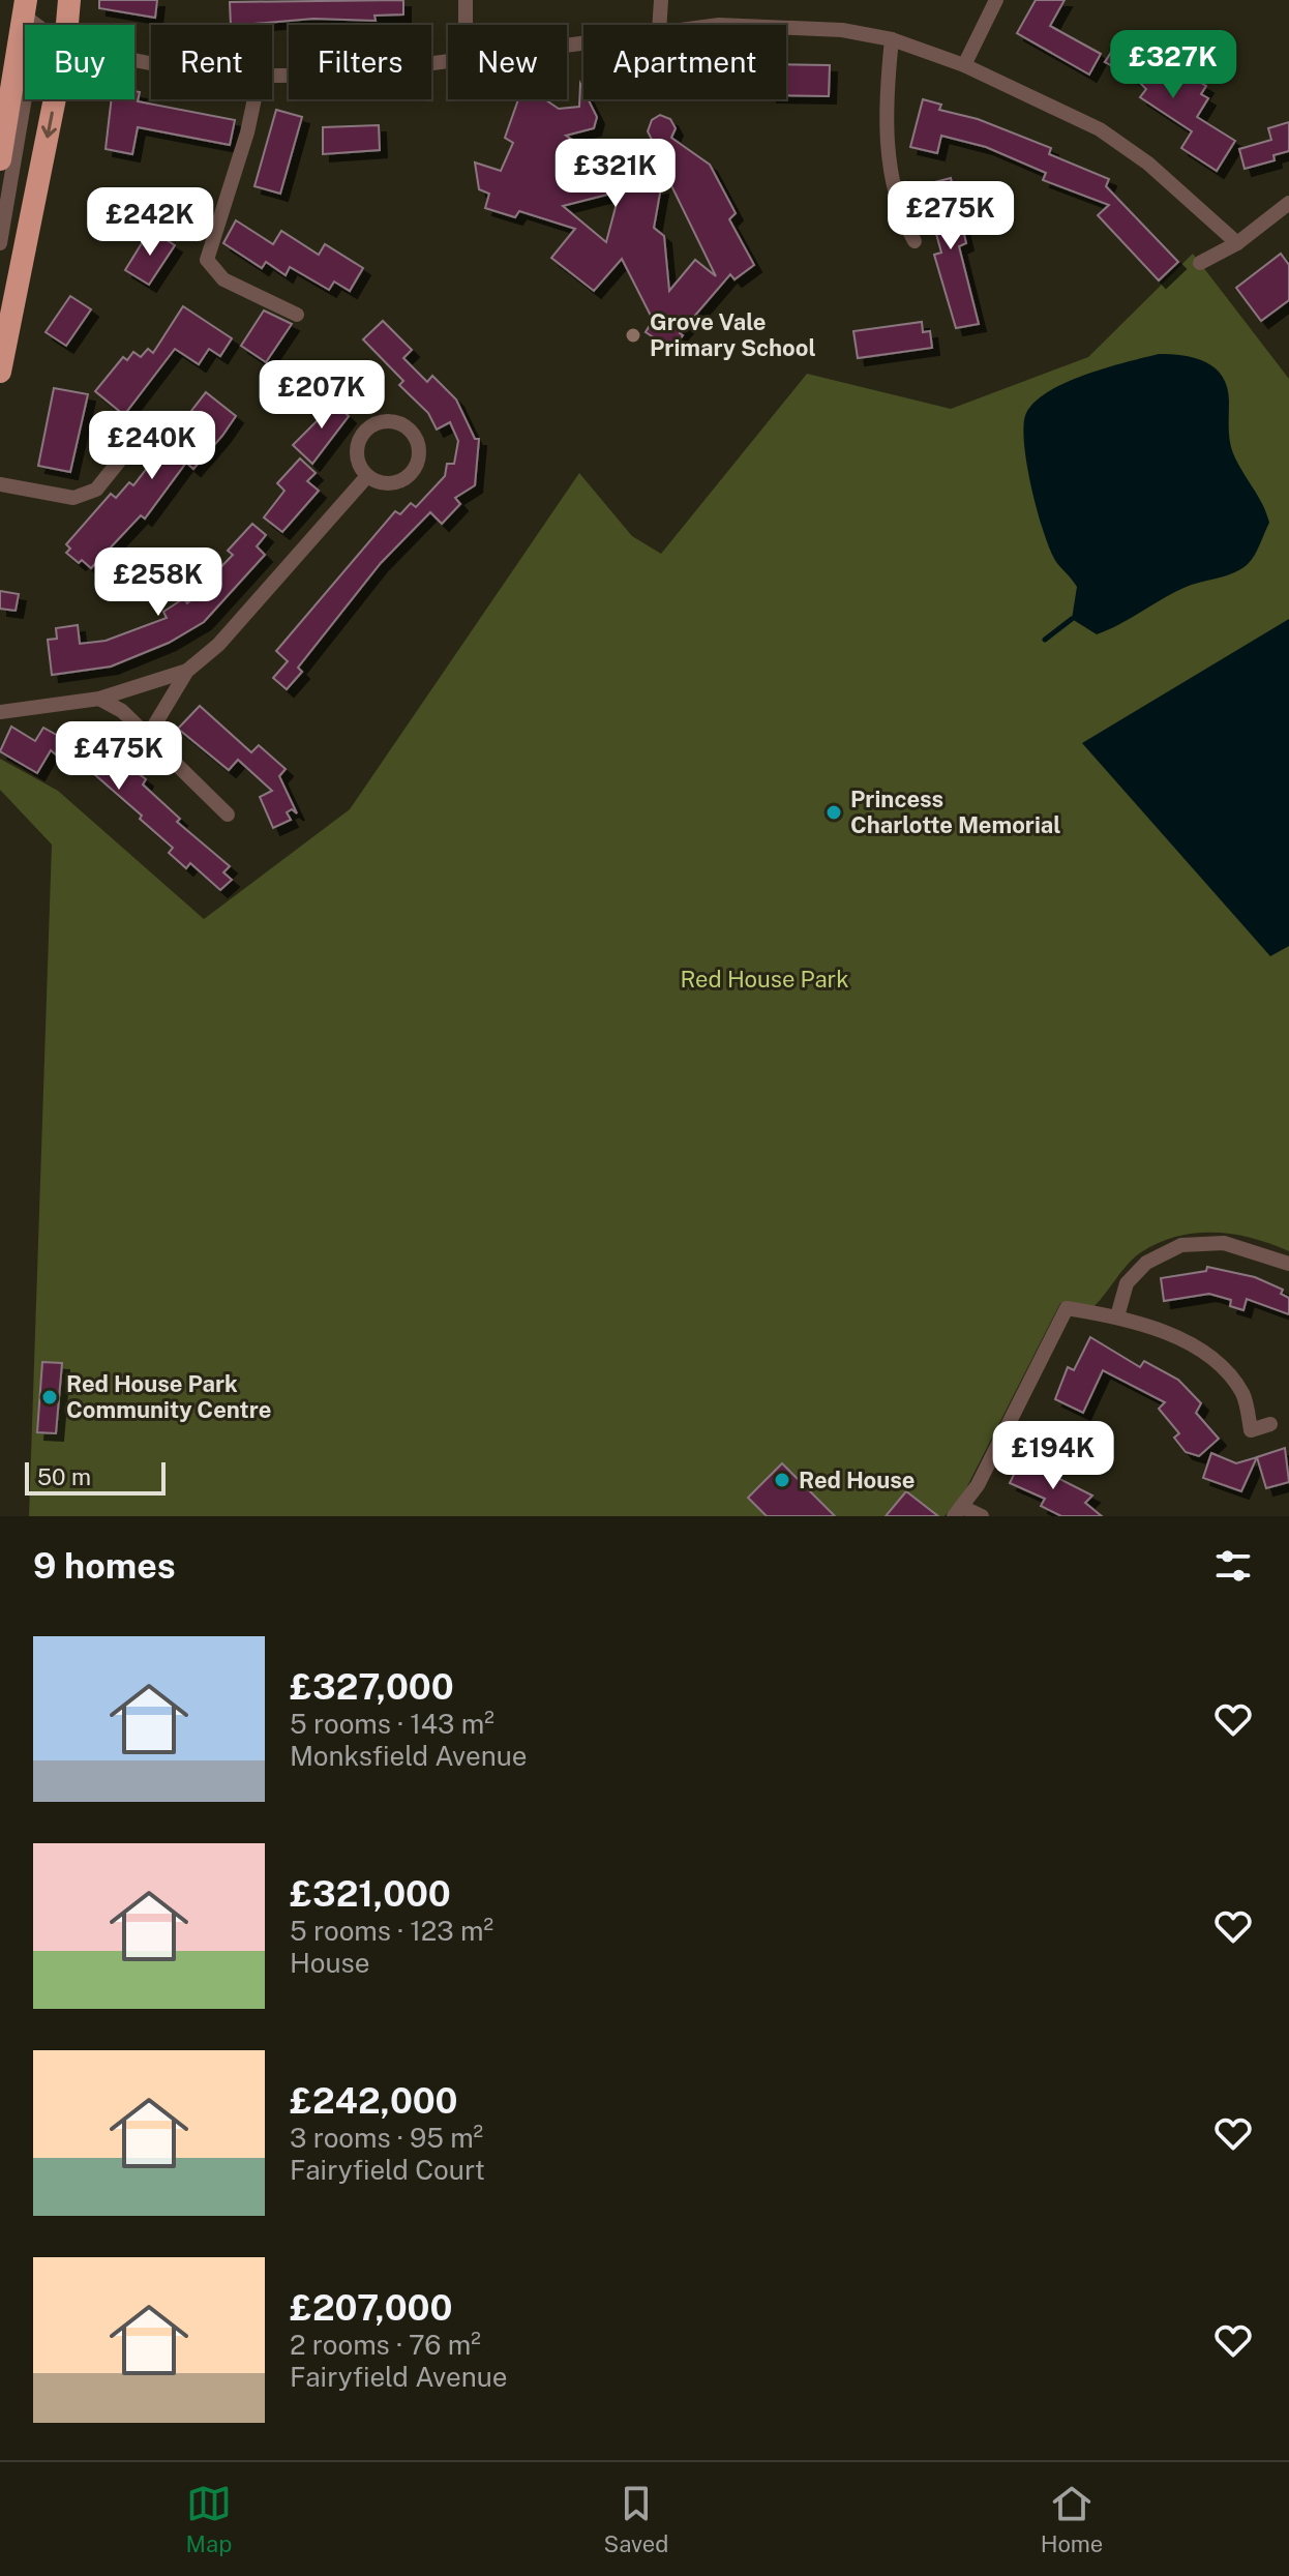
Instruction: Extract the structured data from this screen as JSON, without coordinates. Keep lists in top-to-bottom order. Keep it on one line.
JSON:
{"parks":["Red House Park"],"places":["Grove Vale Primary School","Princess Charlotte Memorial","Red House Park Community Centre","Red House"],"scale_bar":"50 m","page":{"chip":["Buy","Rent","Filters","New","Apartment"],"price":["£327K","£321K","£275K","£242K","£207K","£240K","£258K","£475K","£194K"],"scale":"50 m","heading":"9 homes","list":[{"name":"£327,000","note":"5 rooms · 143 m² · Monksfield Avenue"},{"name":"£321,000","note":"5 rooms · 123 m² · House"},{"name":"£242,000","note":"3 rooms · 95 m² · Fairyfield Court"},{"name":"£207,000","note":"2 rooms · 76 m² · Fairyfield Avenue"}],"tabs":["Map","Saved","Home"]}}
